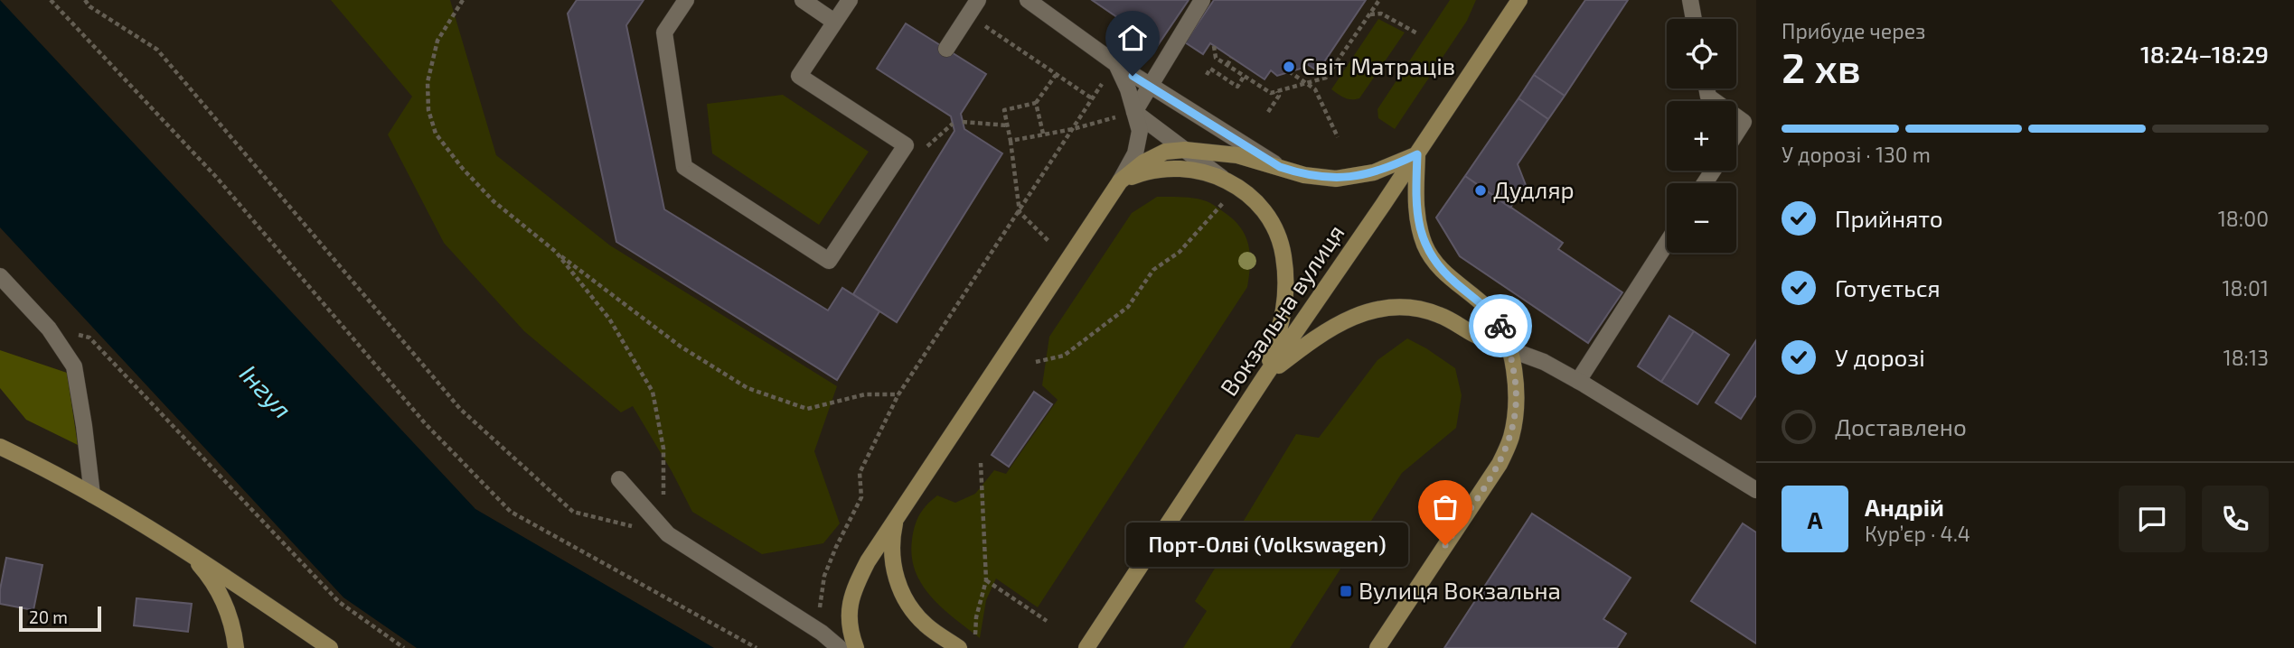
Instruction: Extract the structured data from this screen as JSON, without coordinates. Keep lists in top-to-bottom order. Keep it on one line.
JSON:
{"streets":{"main road":["Вокзальна вулиця"]},"water":["Інгул"],"places":{"other":["Світ Матраців","Дудляр","Порт-Олві (Volkswagen)"],"transit":["Вулиця Вокзальна"]},"scale_bar":"20 m","page":{"heading":["2 хв","Прибуде через","18:24–18:29"],"panel":["Андрій","Кур’єр · 4.4"],"map_buttons":["+","−"],"bar":"У дорозі · 130 m","list":[["Прийнято","18:00"],["Готується","18:01"],["У дорозі","18:13"],"Доставлено"],"round":"А","bubble":"Порт-Олві (Volkswagen)","scale":"20 m"}}
